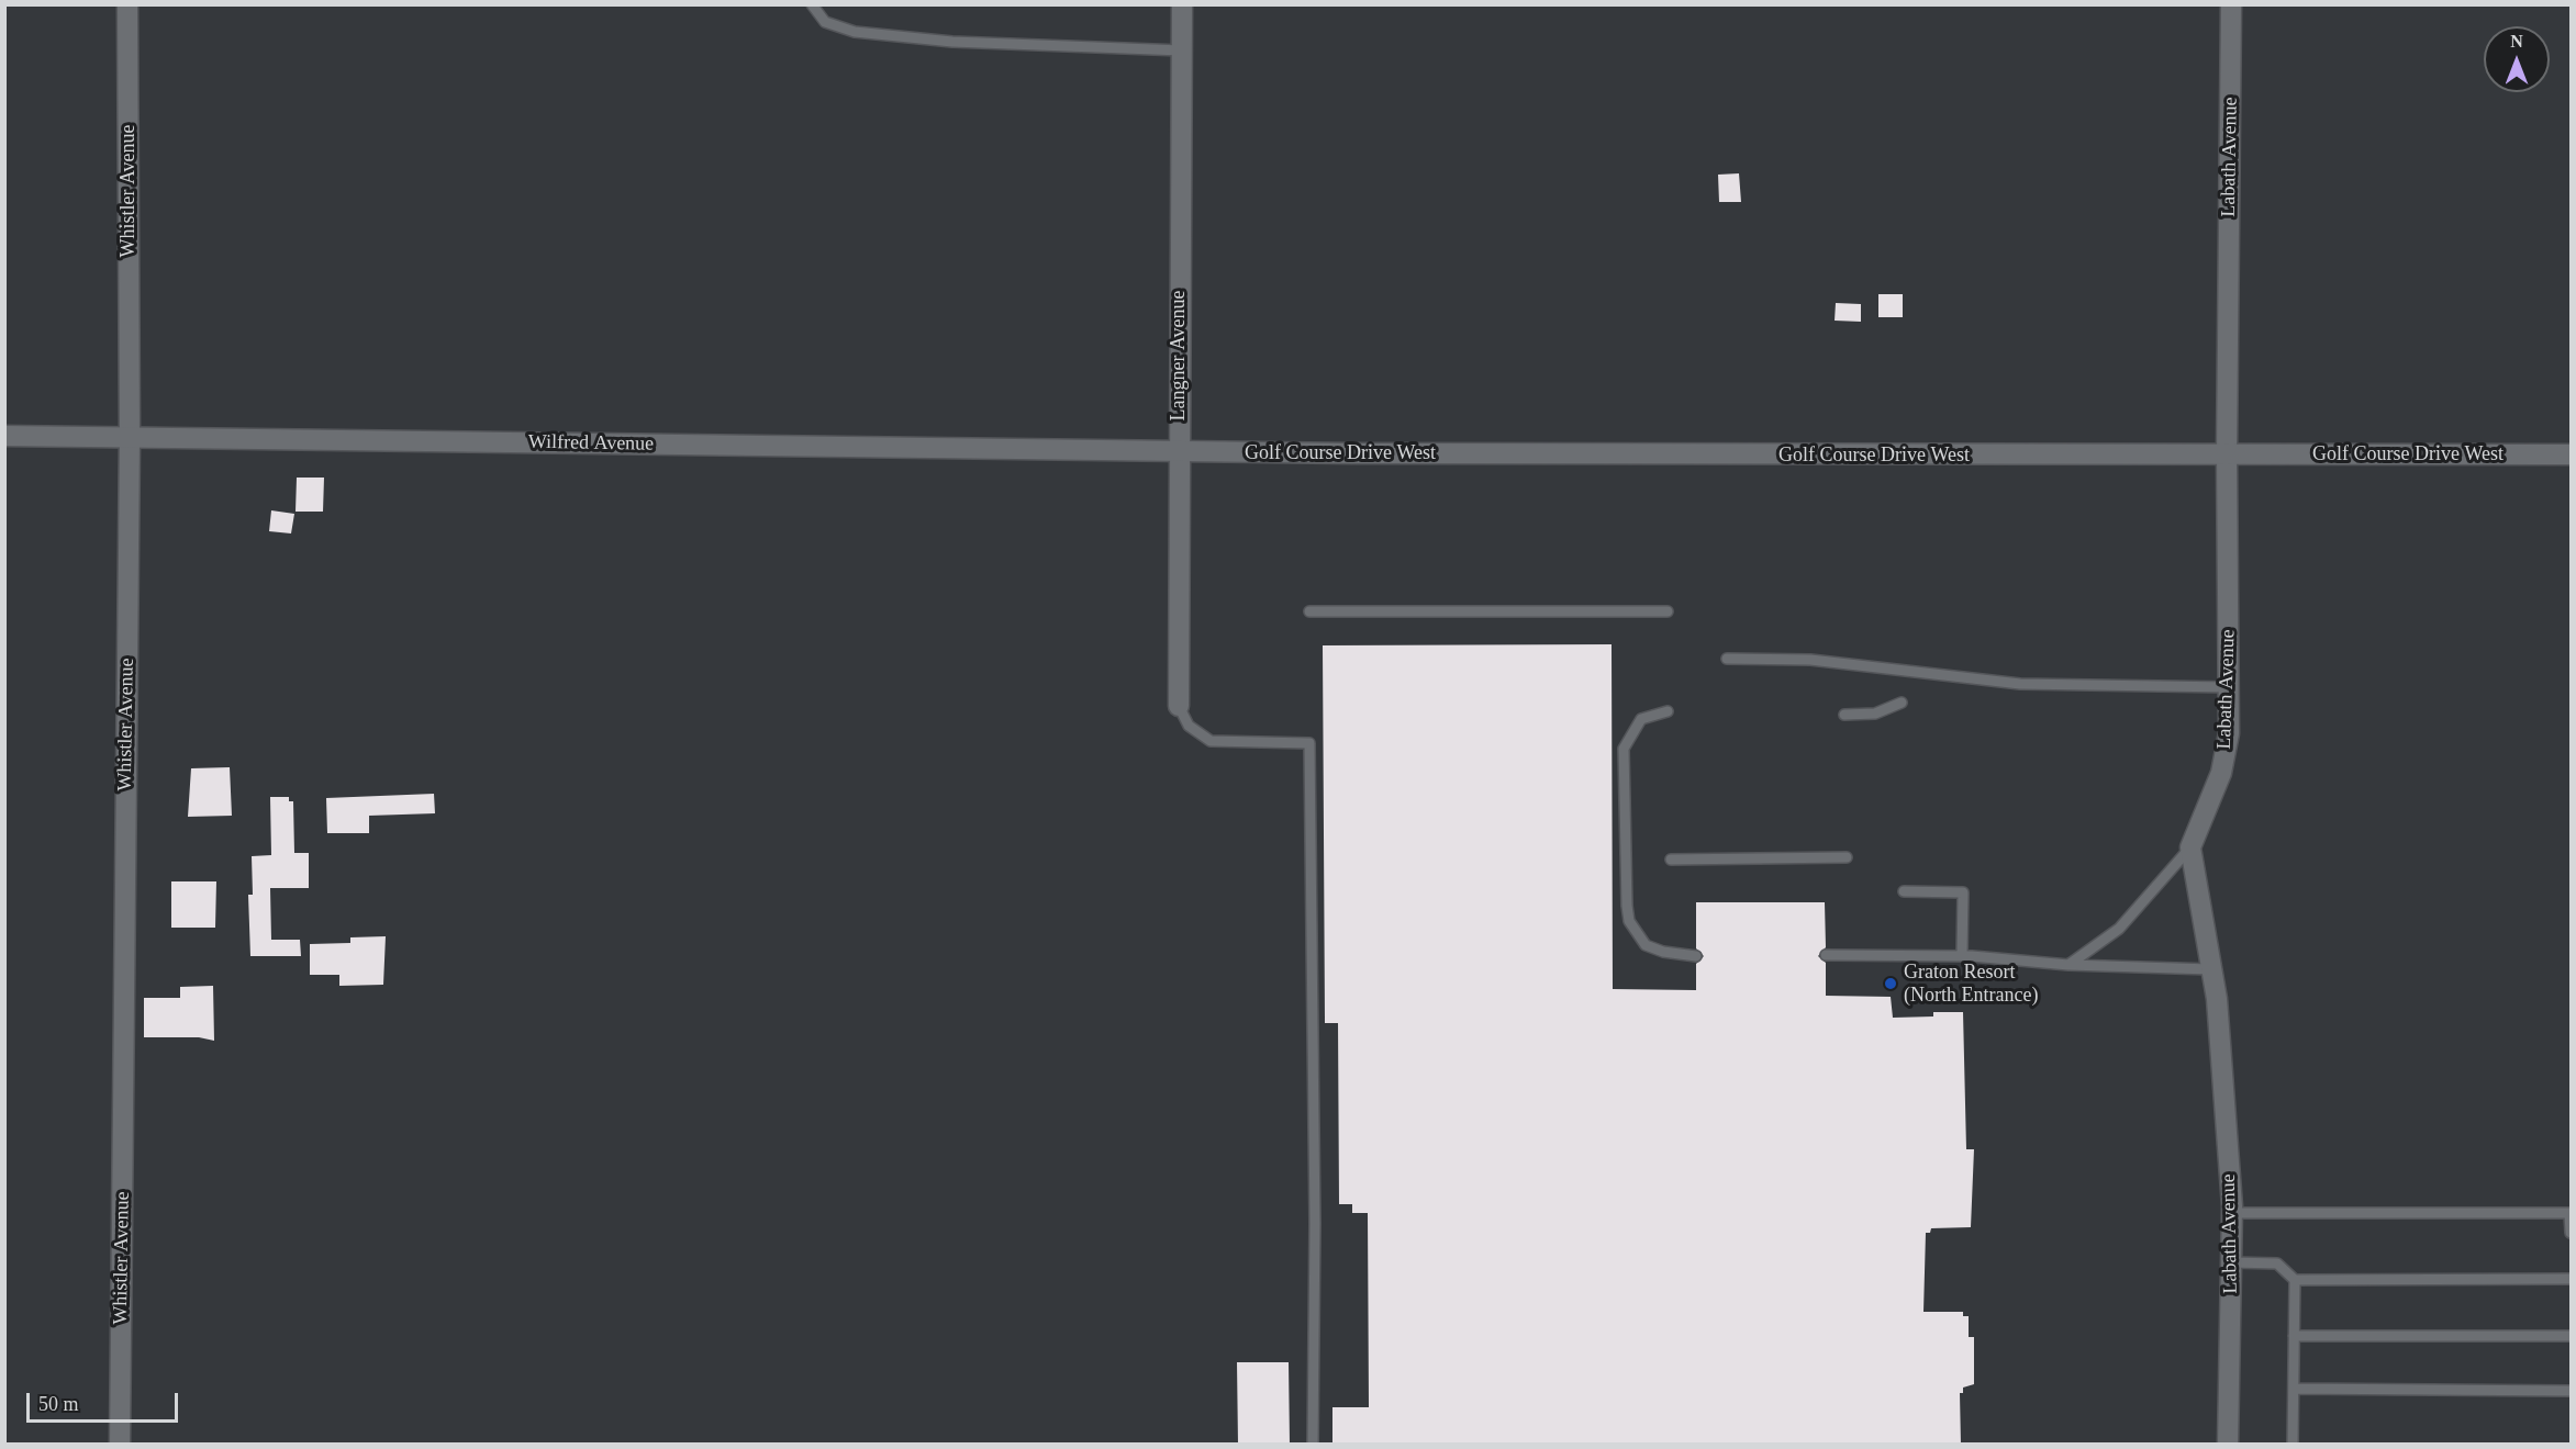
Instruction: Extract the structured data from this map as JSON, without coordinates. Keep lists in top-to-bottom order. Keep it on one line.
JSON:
{"streets":{"street":["Labath Avenue","Whistler Avenue","Langner Avenue","Wilfred Avenue","Golf Course Drive West"]},"crossings":[["Labath Avenue","Golf Course Drive West"],["Whistler Avenue","Wilfred Avenue"],["Langner Avenue","Wilfred Avenue"],["Langner Avenue","Golf Course Drive West"],["Wilfred Avenue","Golf Course Drive West"]],"places":["Graton Resort (North Entrance)"],"scale_bar":"50 m","north":"top"}
